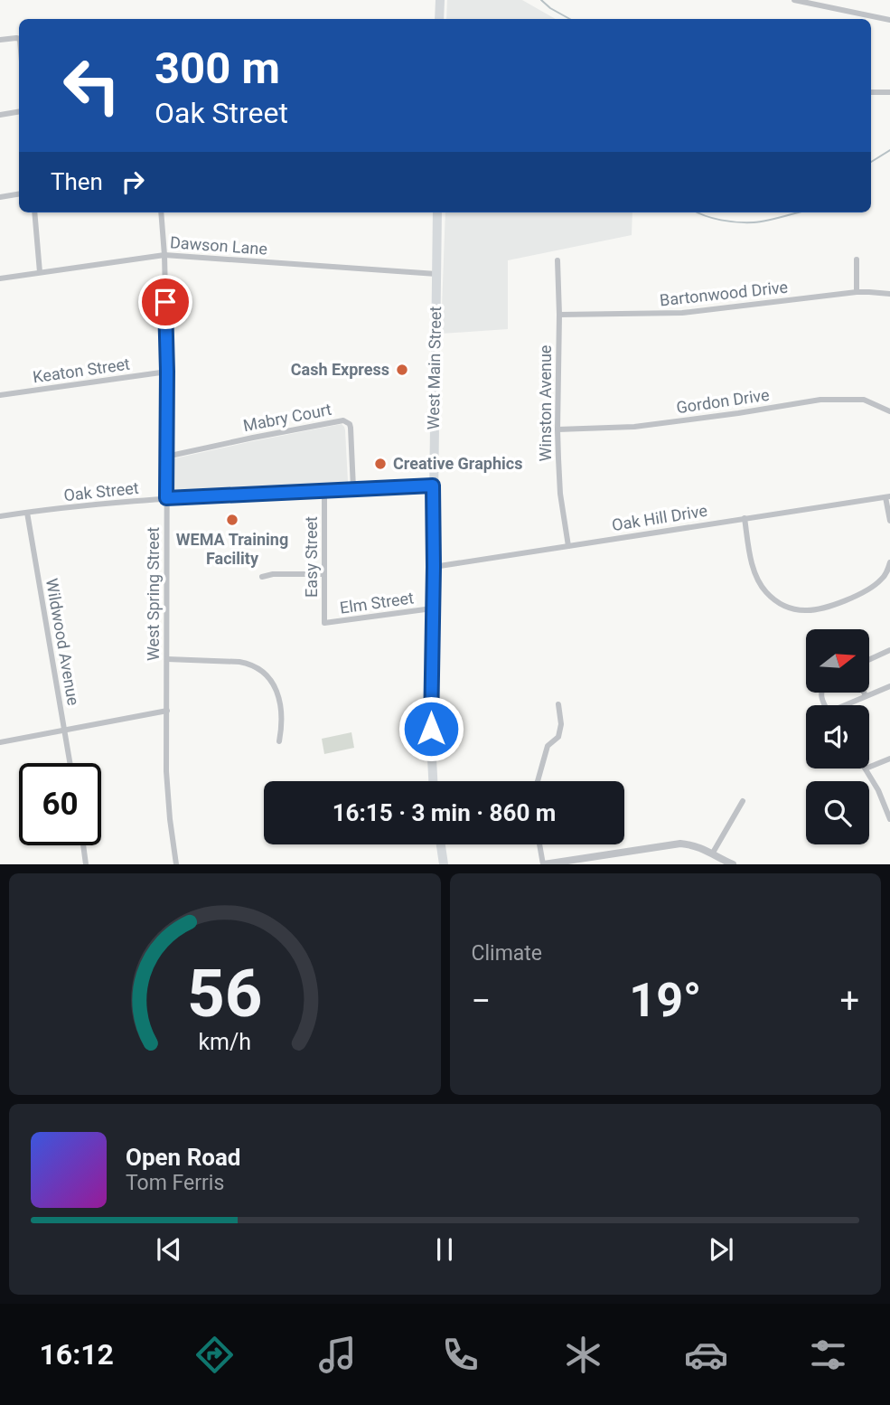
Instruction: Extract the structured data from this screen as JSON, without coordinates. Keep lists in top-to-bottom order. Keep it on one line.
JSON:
{"streets":{"main road":["West Main Street"],"street":["Dawson Lane","Bartonwood Drive","Keaton Street","Gordon Drive","Winston Avenue","Mabry Court","Oak Street","Oak Hill Drive","Easy Street","West Spring Street","Elm Street","Wildwood Avenue"]},"crossings":[["Dawson Lane","West Main Street"],["Dawson Lane","West Spring Street"],["Bartonwood Drive","Winston Avenue"],["West Main Street","Oak Street"],["West Main Street","Oak Hill Drive"],["West Main Street","Elm Street"],["Keaton Street","West Spring Street"],["Gordon Drive","Winston Avenue"],["Winston Avenue","Oak Hill Drive"],["Mabry Court","Oak Street"],["Mabry Court","West Spring Street"],["Oak Street","Easy Street"],["Oak Street","West Spring Street"],["Oak Street","Wildwood Avenue"],["Easy Street","Elm Street"]],"places":["Cash Express","Creative Graphics","WEMA Training Facility"],"north":"right","page":{"turn":["300 m","Oak Street"],"then":"Then","limit":"60","trip":"16:15 · 3 min · 860 m","tile":"Climate","heat":["−","19°","+"],"song":["Open Road","Tom Ferris"],"tabs":"16:12","gauge":["56","km/h"]}}
